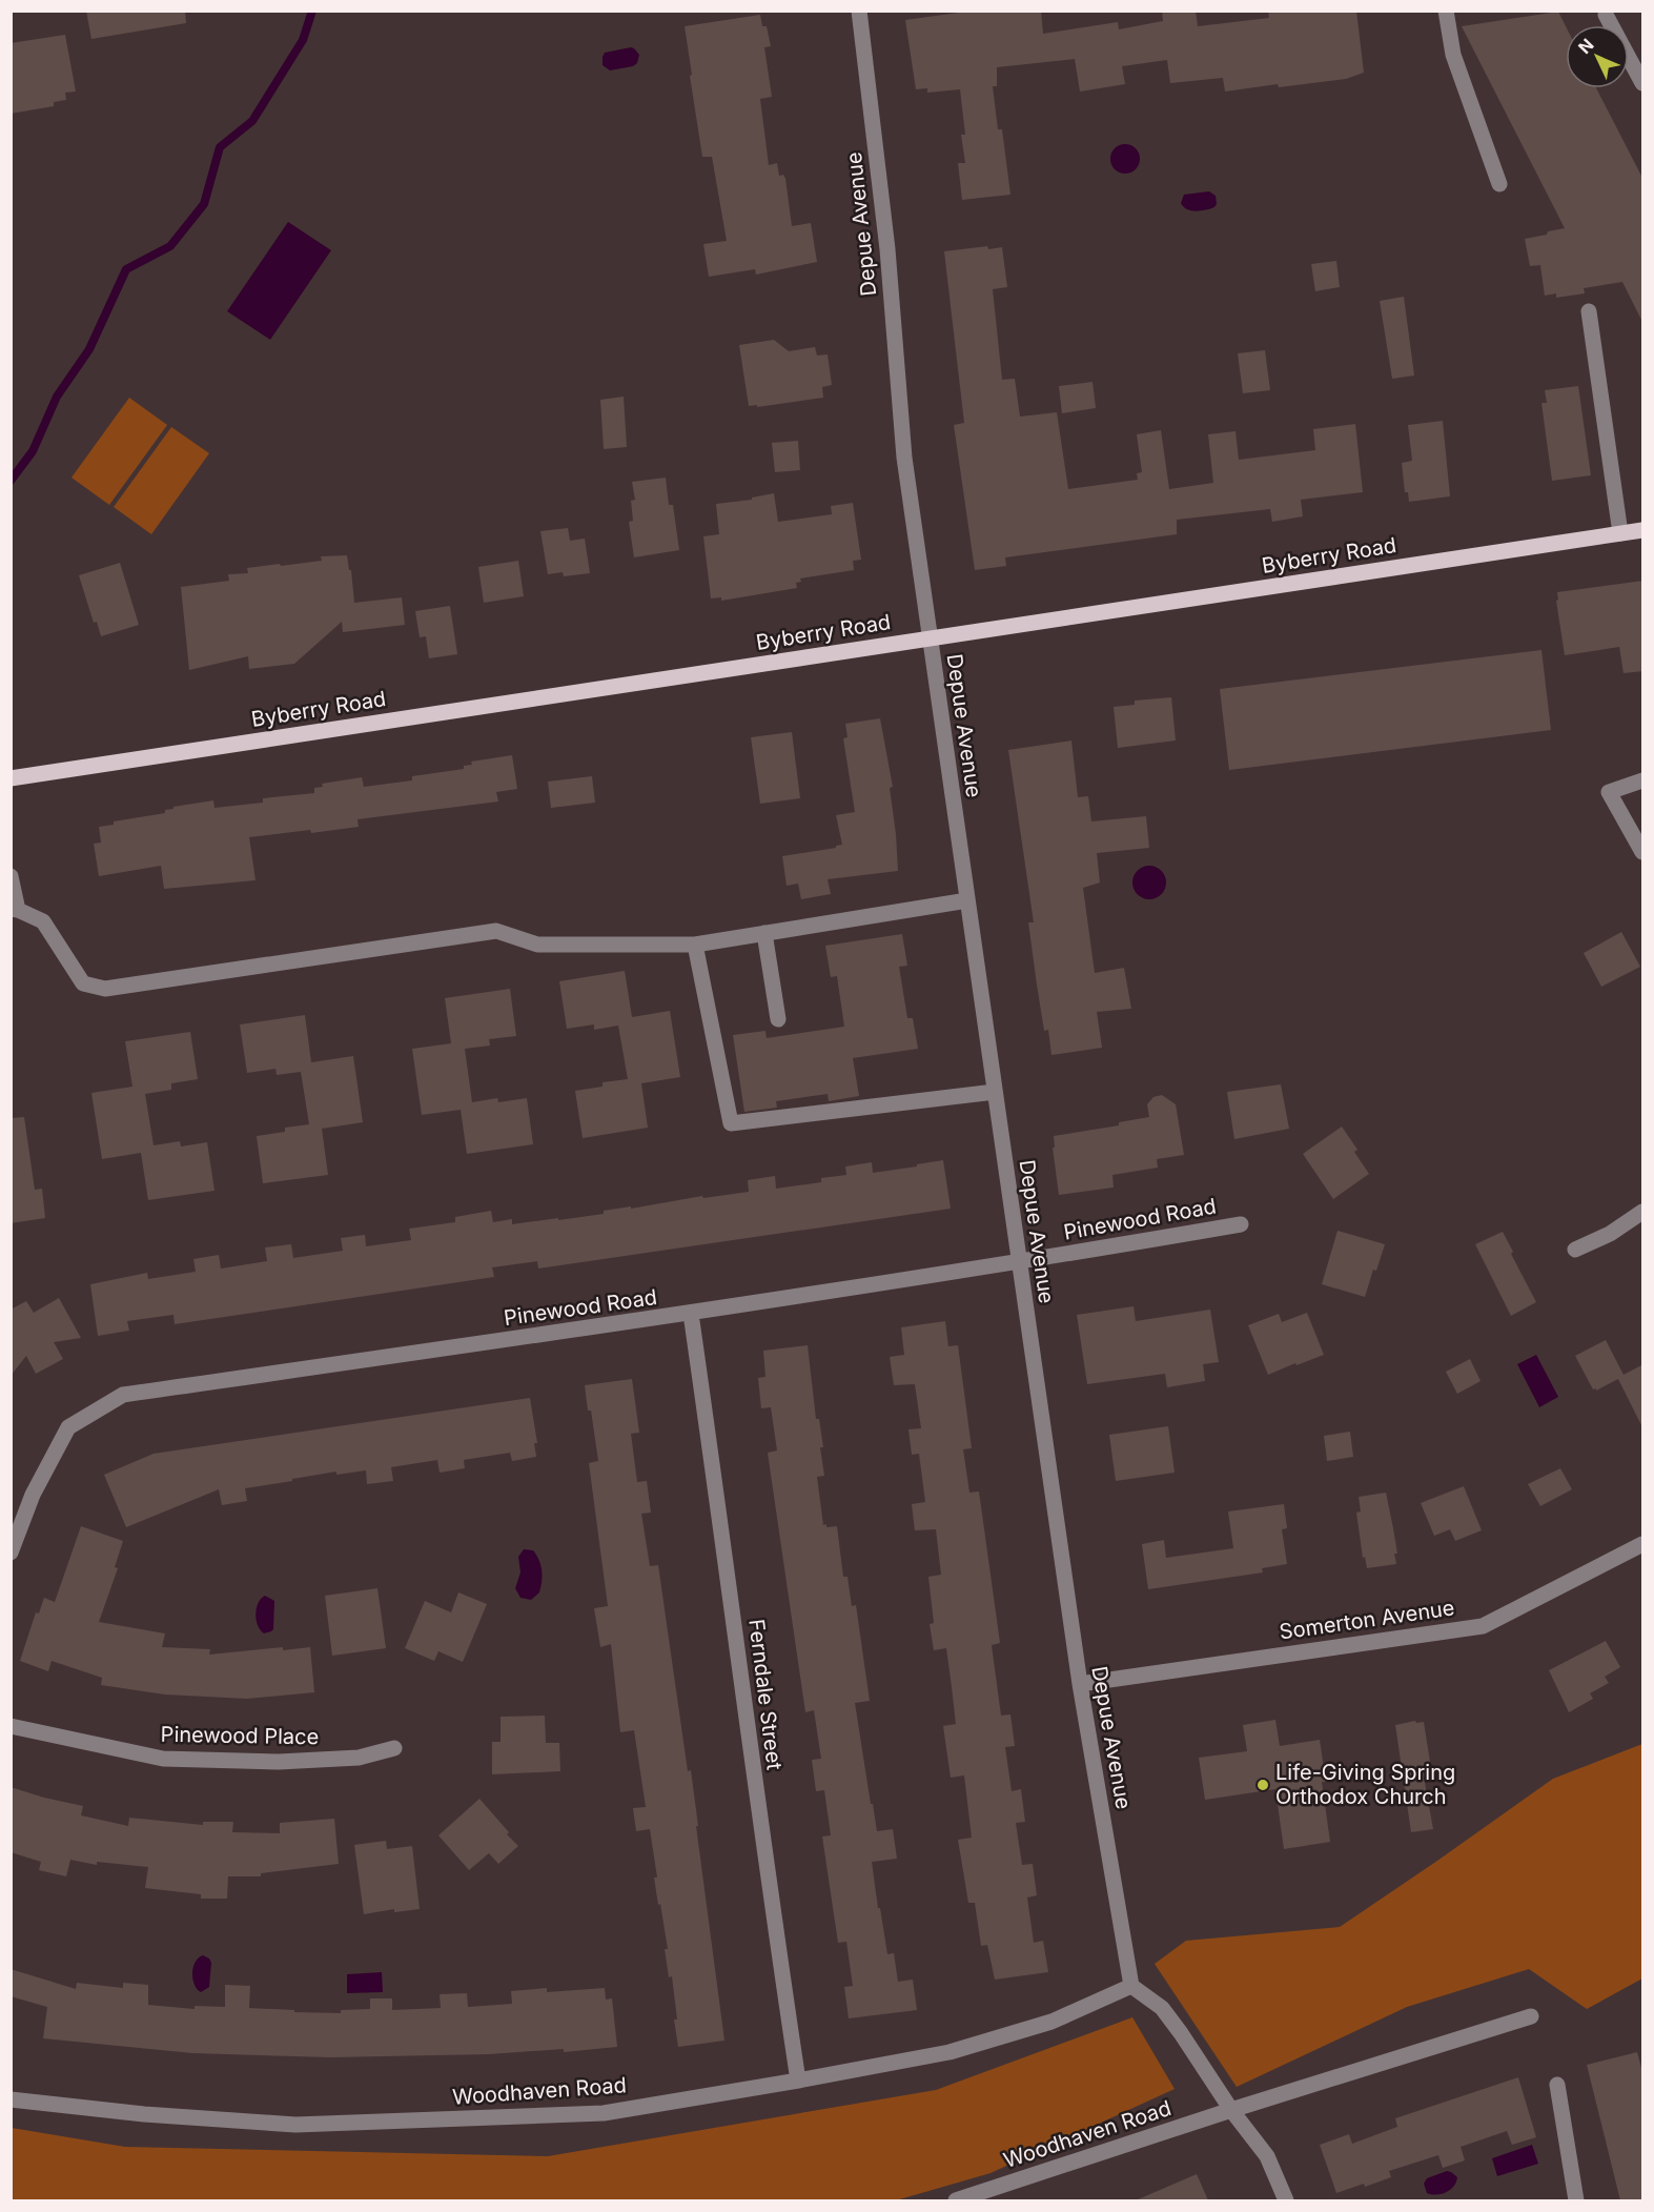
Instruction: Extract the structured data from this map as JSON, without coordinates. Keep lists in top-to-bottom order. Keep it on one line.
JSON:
{"streets":{"main road":["Byberry Road"],"street":["Depue Avenue","Pinewood Road","Somerton Avenue","Ferndale Street","Pinewood Place","Woodhaven Road"]},"crossings":[["Depue Avenue","Byberry Road"],["Depue Avenue","Pinewood Road"],["Depue Avenue","Somerton Avenue"],["Depue Avenue","Woodhaven Road"],["Pinewood Road","Ferndale Street"],["Ferndale Street","Woodhaven Road"]],"places":["Life-Giving Spring Orthodox Church"],"north":"top left"}
